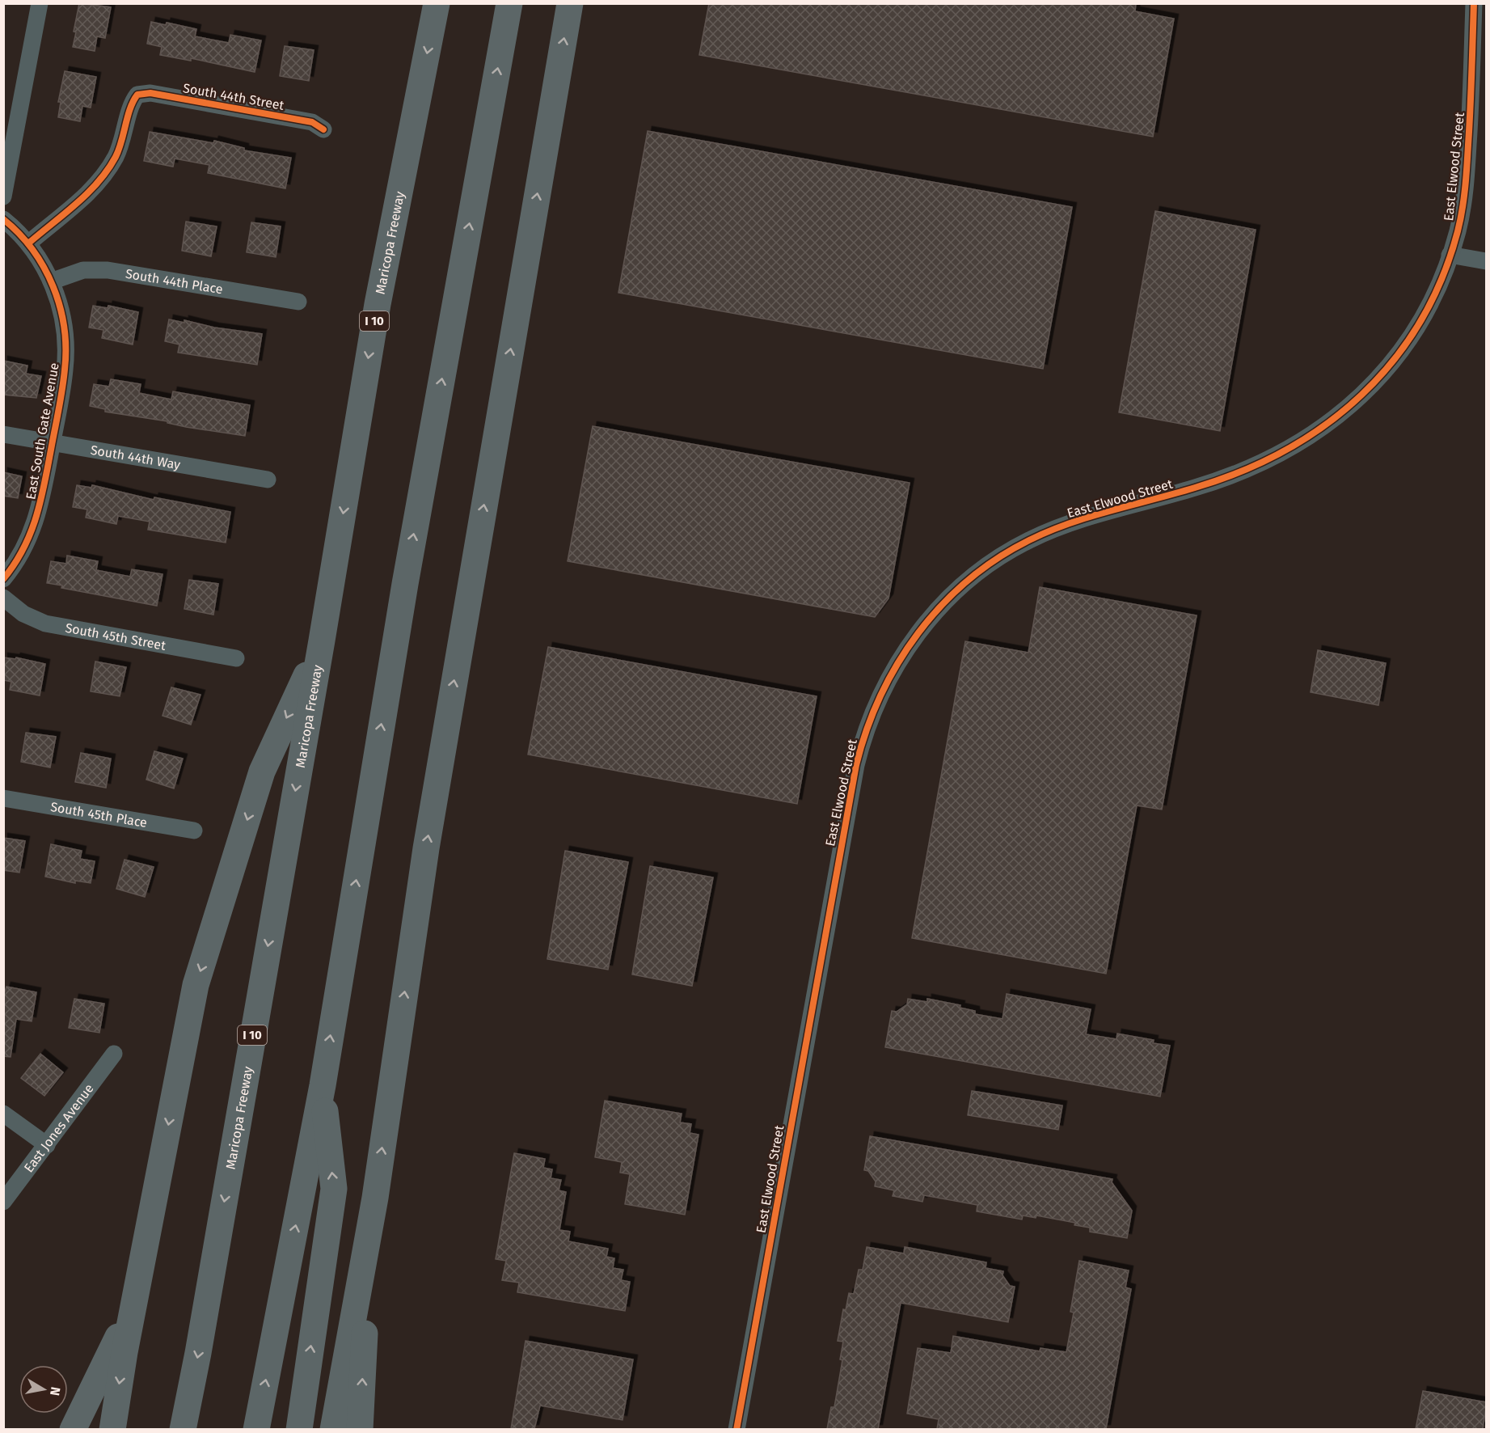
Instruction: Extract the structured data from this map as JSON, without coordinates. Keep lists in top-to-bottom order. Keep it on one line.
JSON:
{"streets":{"highway":["Maricopa Freeway","I 10"],"street":["South 44th Street","East Elwood Street","South 44th Place","East South Gate Avenue","South 44th Way","South 45th Street","South 45th Place","East Jones Avenue"]},"crossings":[["South 44th Street","East South Gate Avenue"],["South 44th Place","East South Gate Avenue"],["East South Gate Avenue","South 44th Way"]],"north":"right"}
